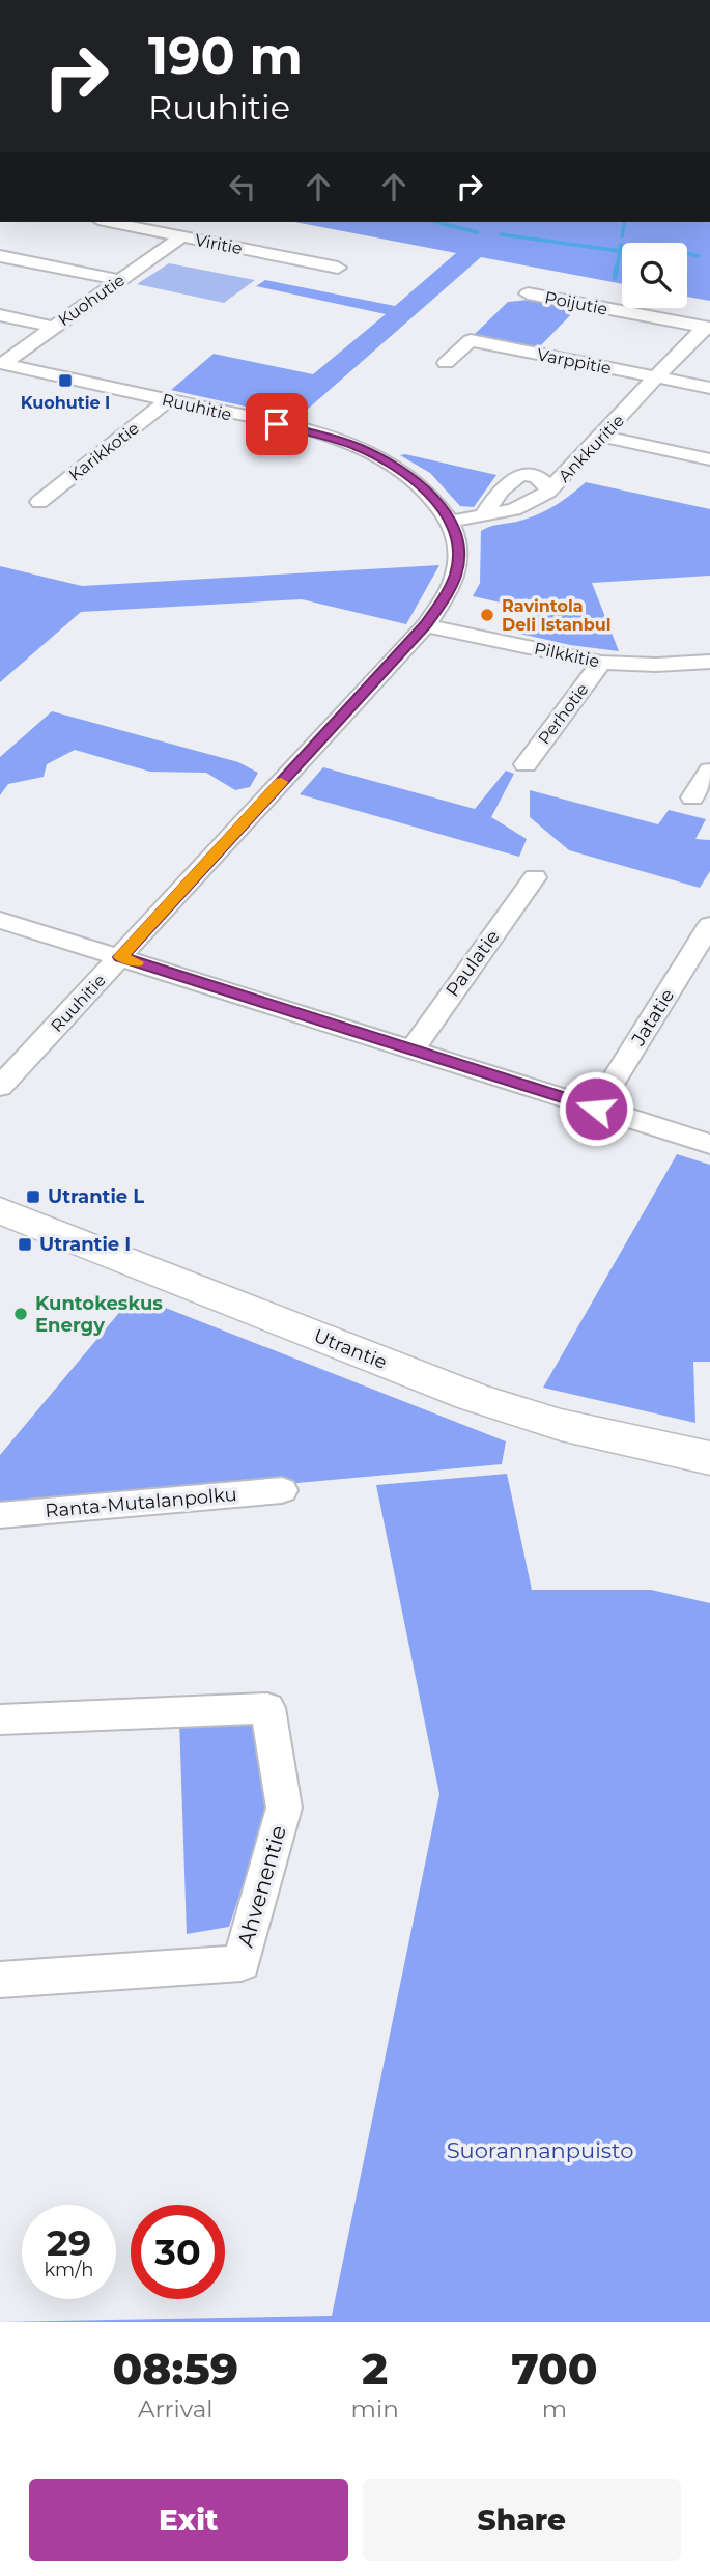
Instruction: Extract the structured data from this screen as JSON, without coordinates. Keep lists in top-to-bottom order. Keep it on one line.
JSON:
{"streets":{"main road":["Utrantie"],"street":["Viritie","Kuohutie","Poijutie","Varppitie","Ruuhitie","Ankkuritie","Karikkotie","Pilkkitie","Perhotie","Paulatie","Jatatie","Ranta-Mutalanpolku","Ahvenentie"]},"crossings":[["Viritie","Kuohutie"],["Kuohutie","Ruuhitie"],["Poijutie","Ankkuritie"],["Varppitie","Ankkuritie"],["Ruuhitie","Ankkuritie"],["Ruuhitie","Karikkotie"],["Ruuhitie","Pilkkitie"],["Pilkkitie","Perhotie"]],"parks":["Suorannanpuisto"],"places":{"transit":["Kuohutie I","Utrantie L","Utrantie I"],"other":["Ravintola Deli Istanbul","Kuntokeskus Energy"]},"page":{"turn":["190 m","Ruuhitie"],"speed":"29 km/h","limit":"30","eta":["08:59","Arrival","2","min","700","m"],"buttons":["Exit","Share"]}}
